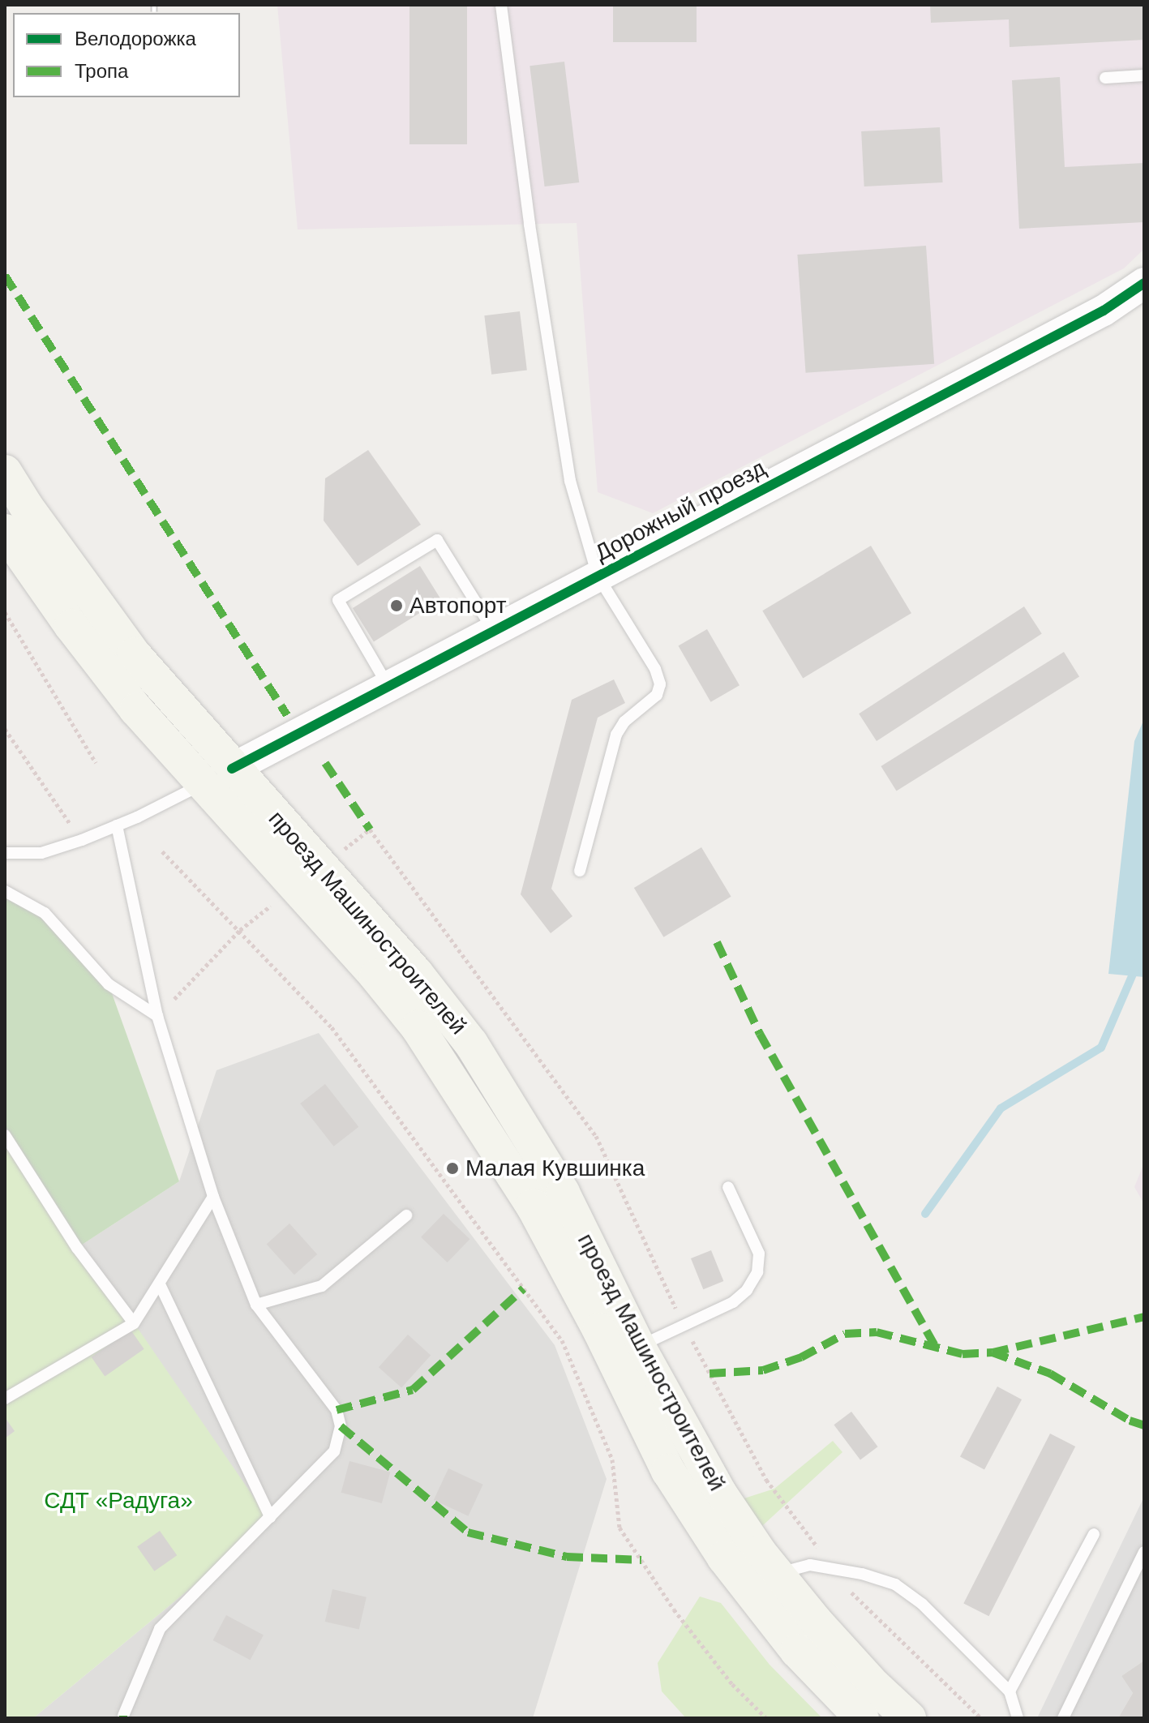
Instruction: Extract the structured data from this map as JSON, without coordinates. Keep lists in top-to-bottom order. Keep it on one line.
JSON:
{"streets":{"main road":["проезд Машиностроителей"],"street":["Дорожный проезд"]},"crossings":[["Дорожный проезд","проезд Машиностроителей"]],"parks":["СДТ «Радуга»"],"places":["Автопорт","Малая Кувшинка"],"legend":["Велодорожка","Тропа"]}
